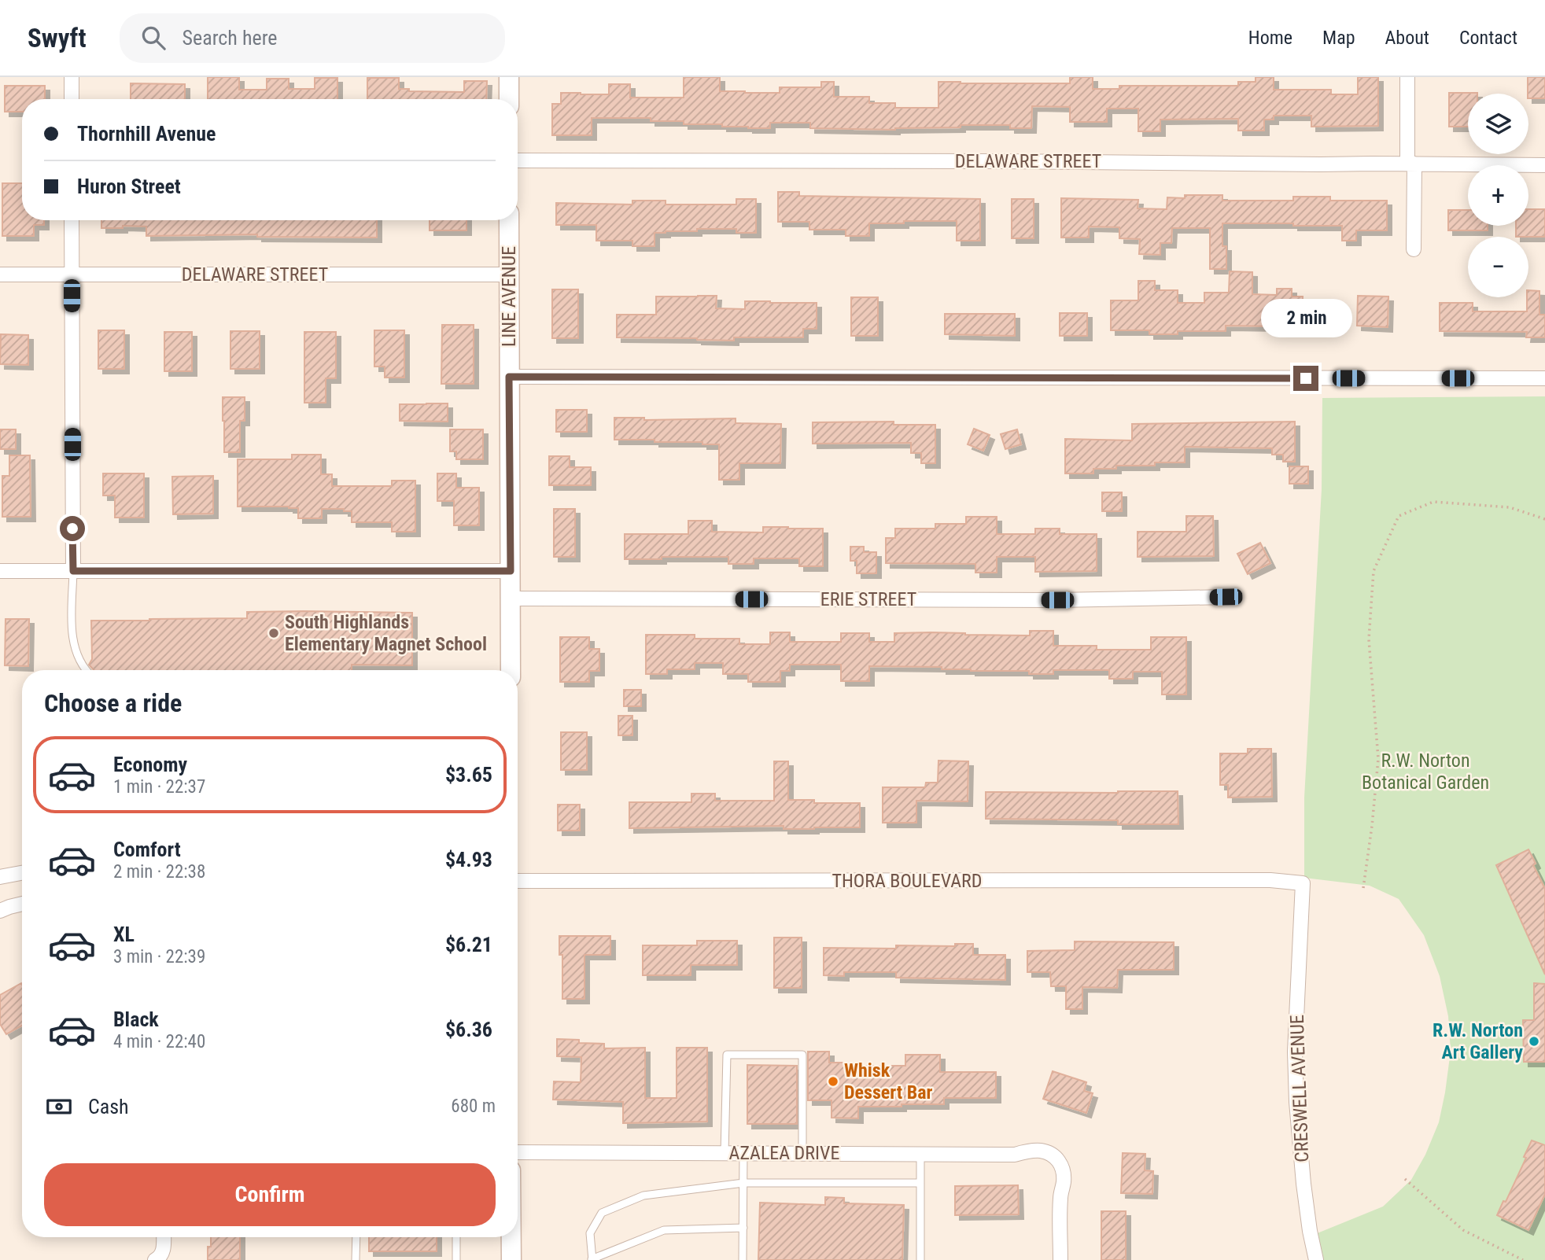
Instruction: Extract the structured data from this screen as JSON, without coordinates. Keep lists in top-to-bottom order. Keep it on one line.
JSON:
{"streets":{"main road":["LINE AVENUE"],"street":["DELAWARE STREET","ERIE STREET","THORA BOULEVARD","CRESWELL AVENUE","AZALEA DRIVE"]},"crossings":[["DELAWARE STREET","LINE AVENUE"],["LINE AVENUE","ERIE STREET"],["THORA BOULEVARD","CRESWELL AVENUE"]],"parks":["R.W. Norton Botanical Garden"],"places":["South Highlands Elementary Magnet School","R.W. Norton Art Gallery","Whisk Dessert Bar"],"page":{"header":"Swyft","search":"Search here","nav":["Home","Map","About","Contact"],"map_buttons":["+","−"],"banner":["Thornhill Avenue","Huron Street"],"bubble":"2 min","heading":"Choose a ride","list":[{"name":"Economy","note":"1 min · 22:37","value":"$3.65"},{"name":"Comfort","note":"2 min · 22:38","value":"$4.93"},{"name":"XL","note":"3 min · 22:39","value":"$6.21"},{"name":"Black","note":"4 min · 22:40","value":"$6.36"}],"pay":["Cash","680 m"],"buttons":"Confirm"}}
